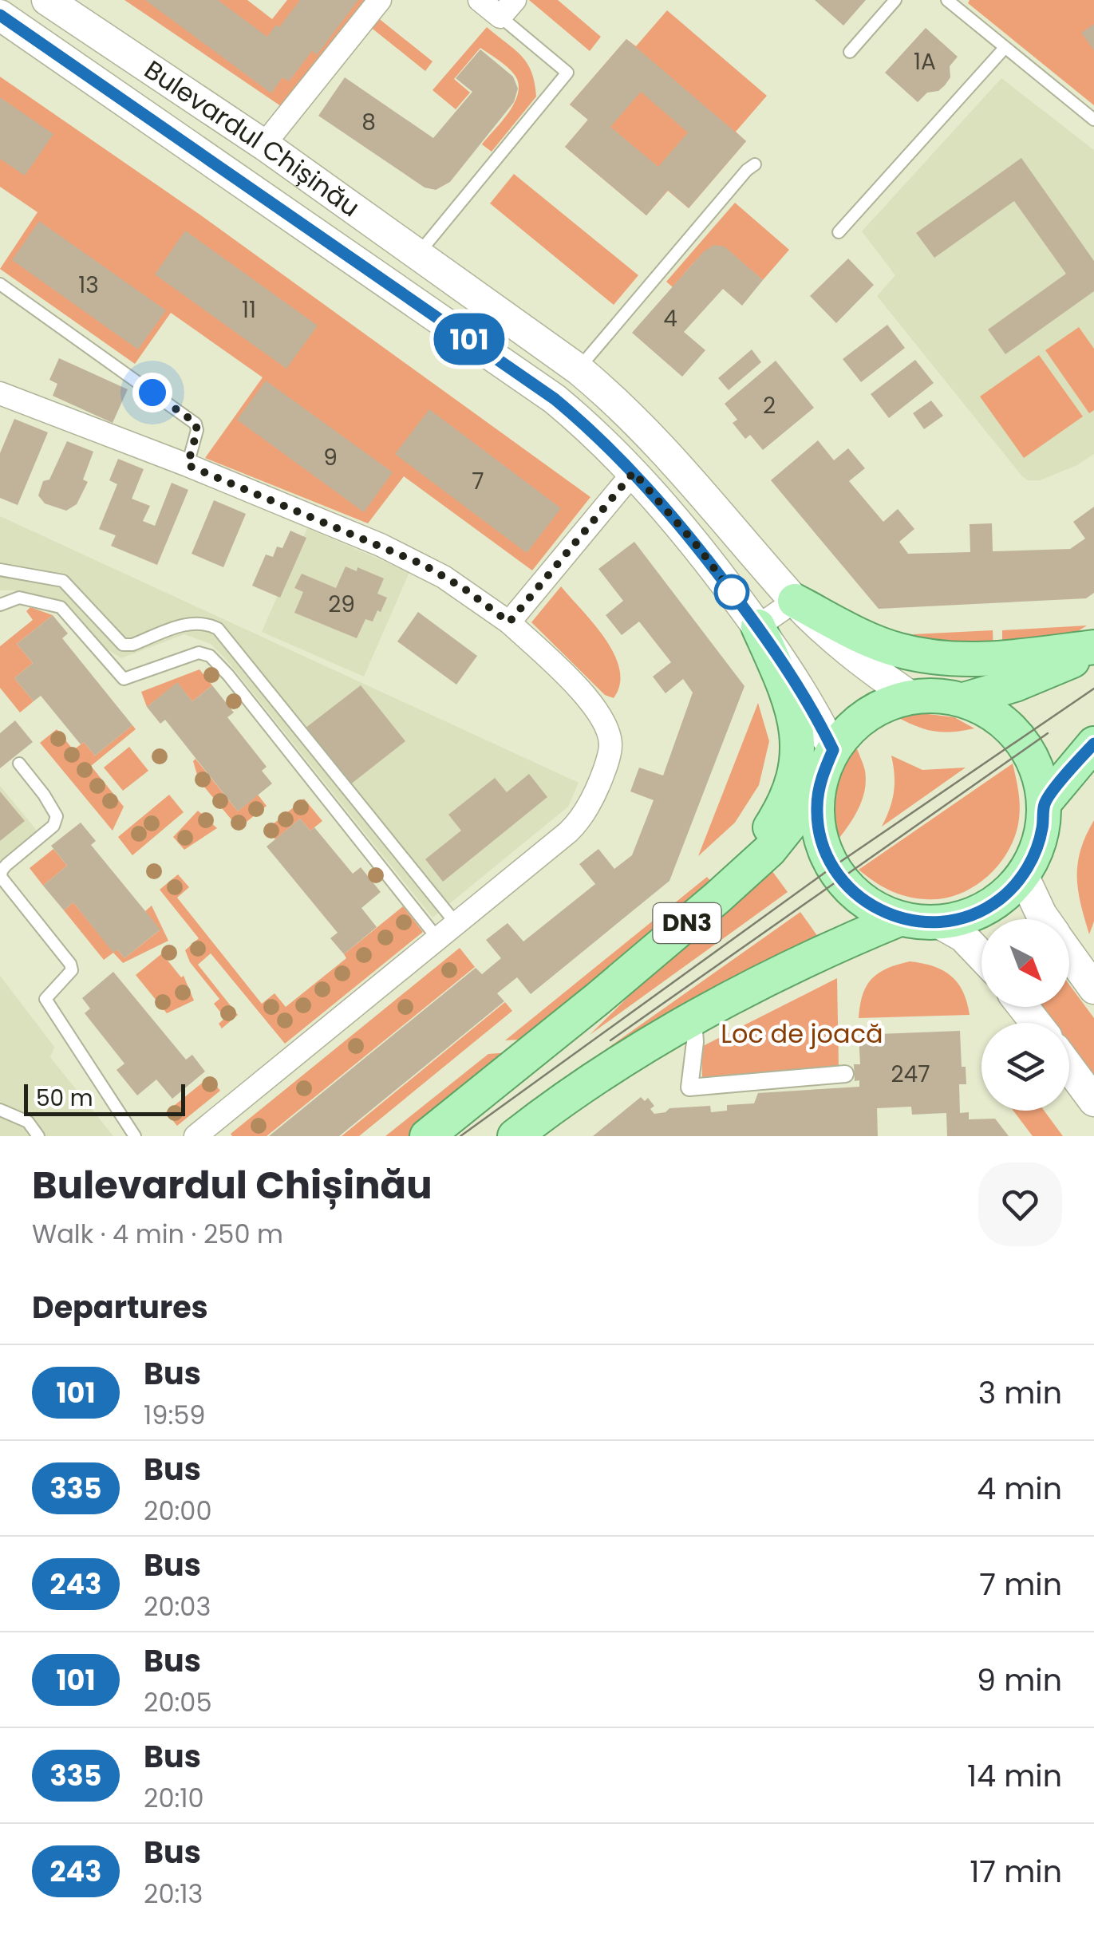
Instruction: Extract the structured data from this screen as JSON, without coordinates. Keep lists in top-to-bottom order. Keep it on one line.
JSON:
{"streets":{"main road":["Bulevardul Chișinău","DN3"]},"crossings":[["Bulevardul Chișinău","DN3"]],"parks":["Loc de joacă"],"lines":["bus line 101"],"house_numbers":["1A","8","13","11","4","2","9","7","29","247"],"scale_bar":"50 m","north":"bottom right","page":{"on_map":"101","scale":"50 m","heading":[["Bulevardul Chișinău","Walk · 4 min · 250 m"],"Departures"],"list":[{"mark":"101","name":"Bus","note":"19:59","value":"3 min"},{"mark":"335","name":"Bus","note":"20:00","value":"4 min"},{"mark":"243","name":"Bus","note":"20:03","value":"7 min"},{"mark":"101","name":"Bus","note":"20:05","value":"9 min"},{"mark":"335","name":"Bus","note":"20:10","value":"14 min"},{"mark":"243","name":"Bus","note":"20:13","value":"17 min"}]}}
